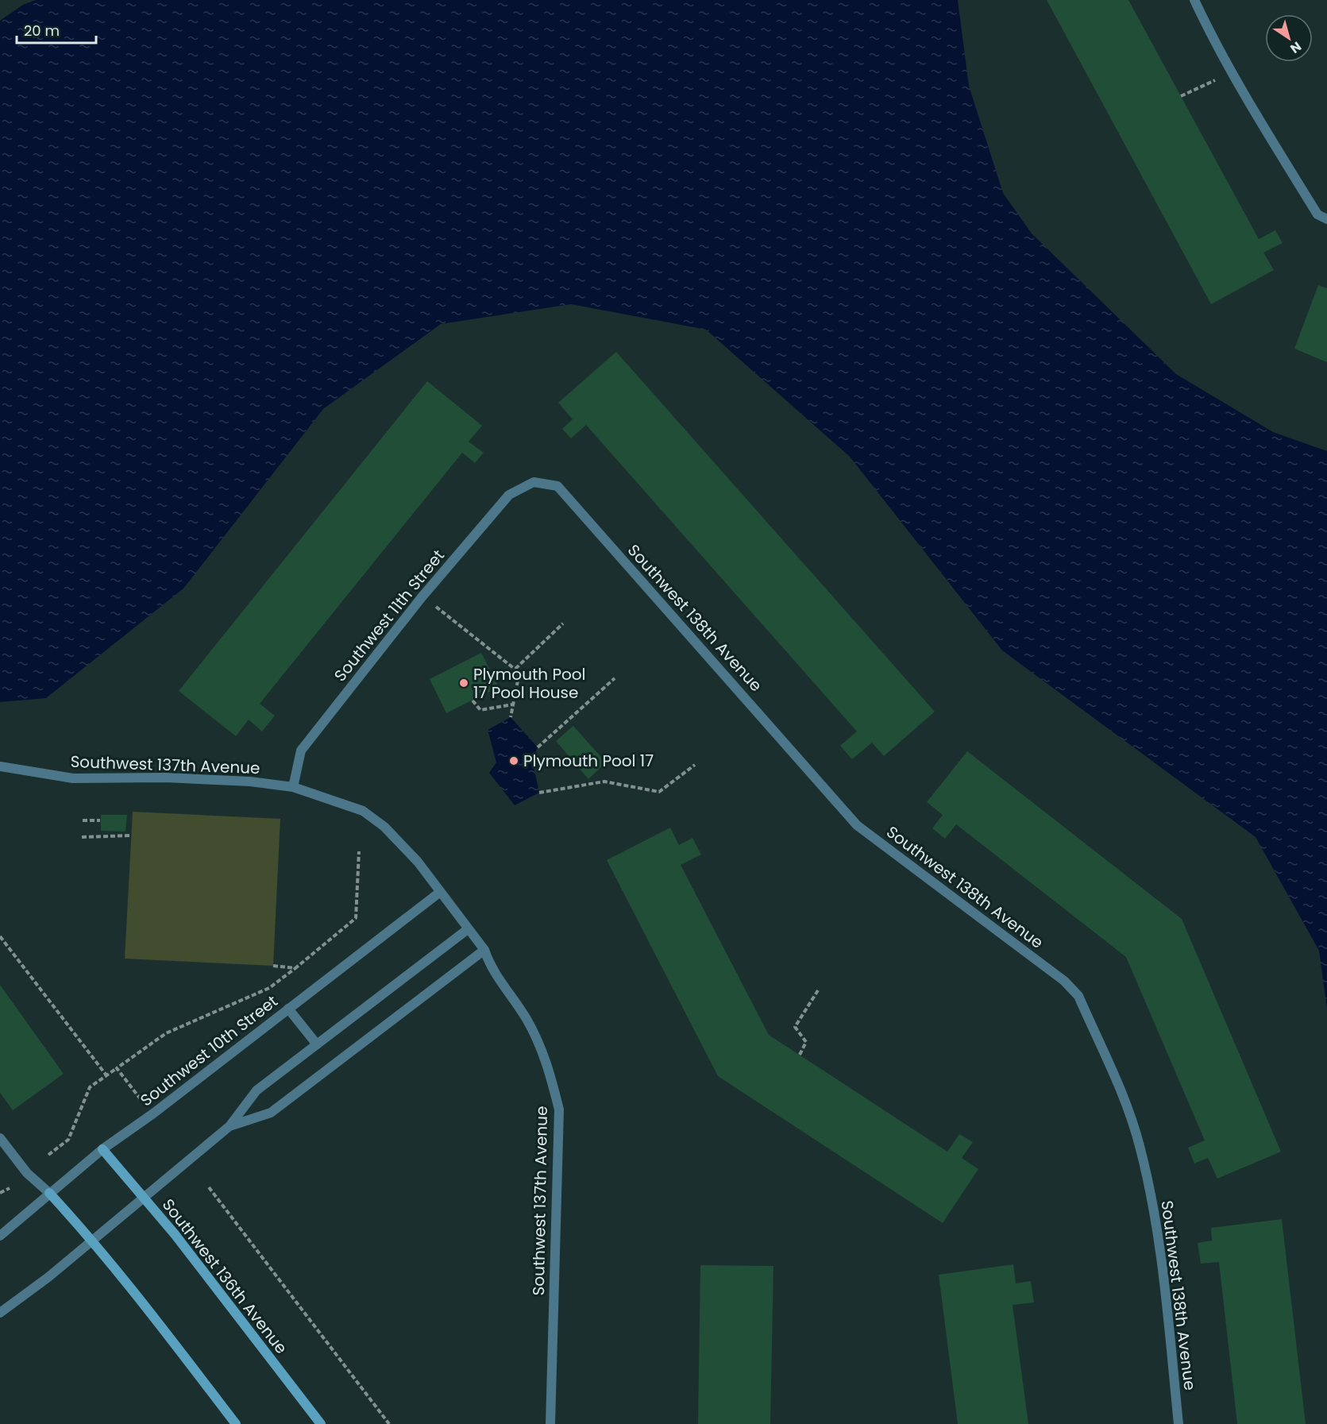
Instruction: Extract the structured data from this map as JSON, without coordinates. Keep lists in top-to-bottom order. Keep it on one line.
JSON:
{"streets":{"street":["Southwest 11th Street","Southwest 138th Avenue","Southwest 137th Avenue","Southwest 10th Street","Southwest 136th Avenue"]},"crossings":[["Southwest 11th Street","Southwest 138th Avenue"],["Southwest 11th Street","Southwest 137th Avenue"],["Southwest 137th Avenue","Southwest 10th Street"],["Southwest 10th Street","Southwest 136th Avenue"]],"places":["Plymouth Pool 17 Pool House","Plymouth Pool 17"],"scale_bar":"20 m","north":"bottom right"}
